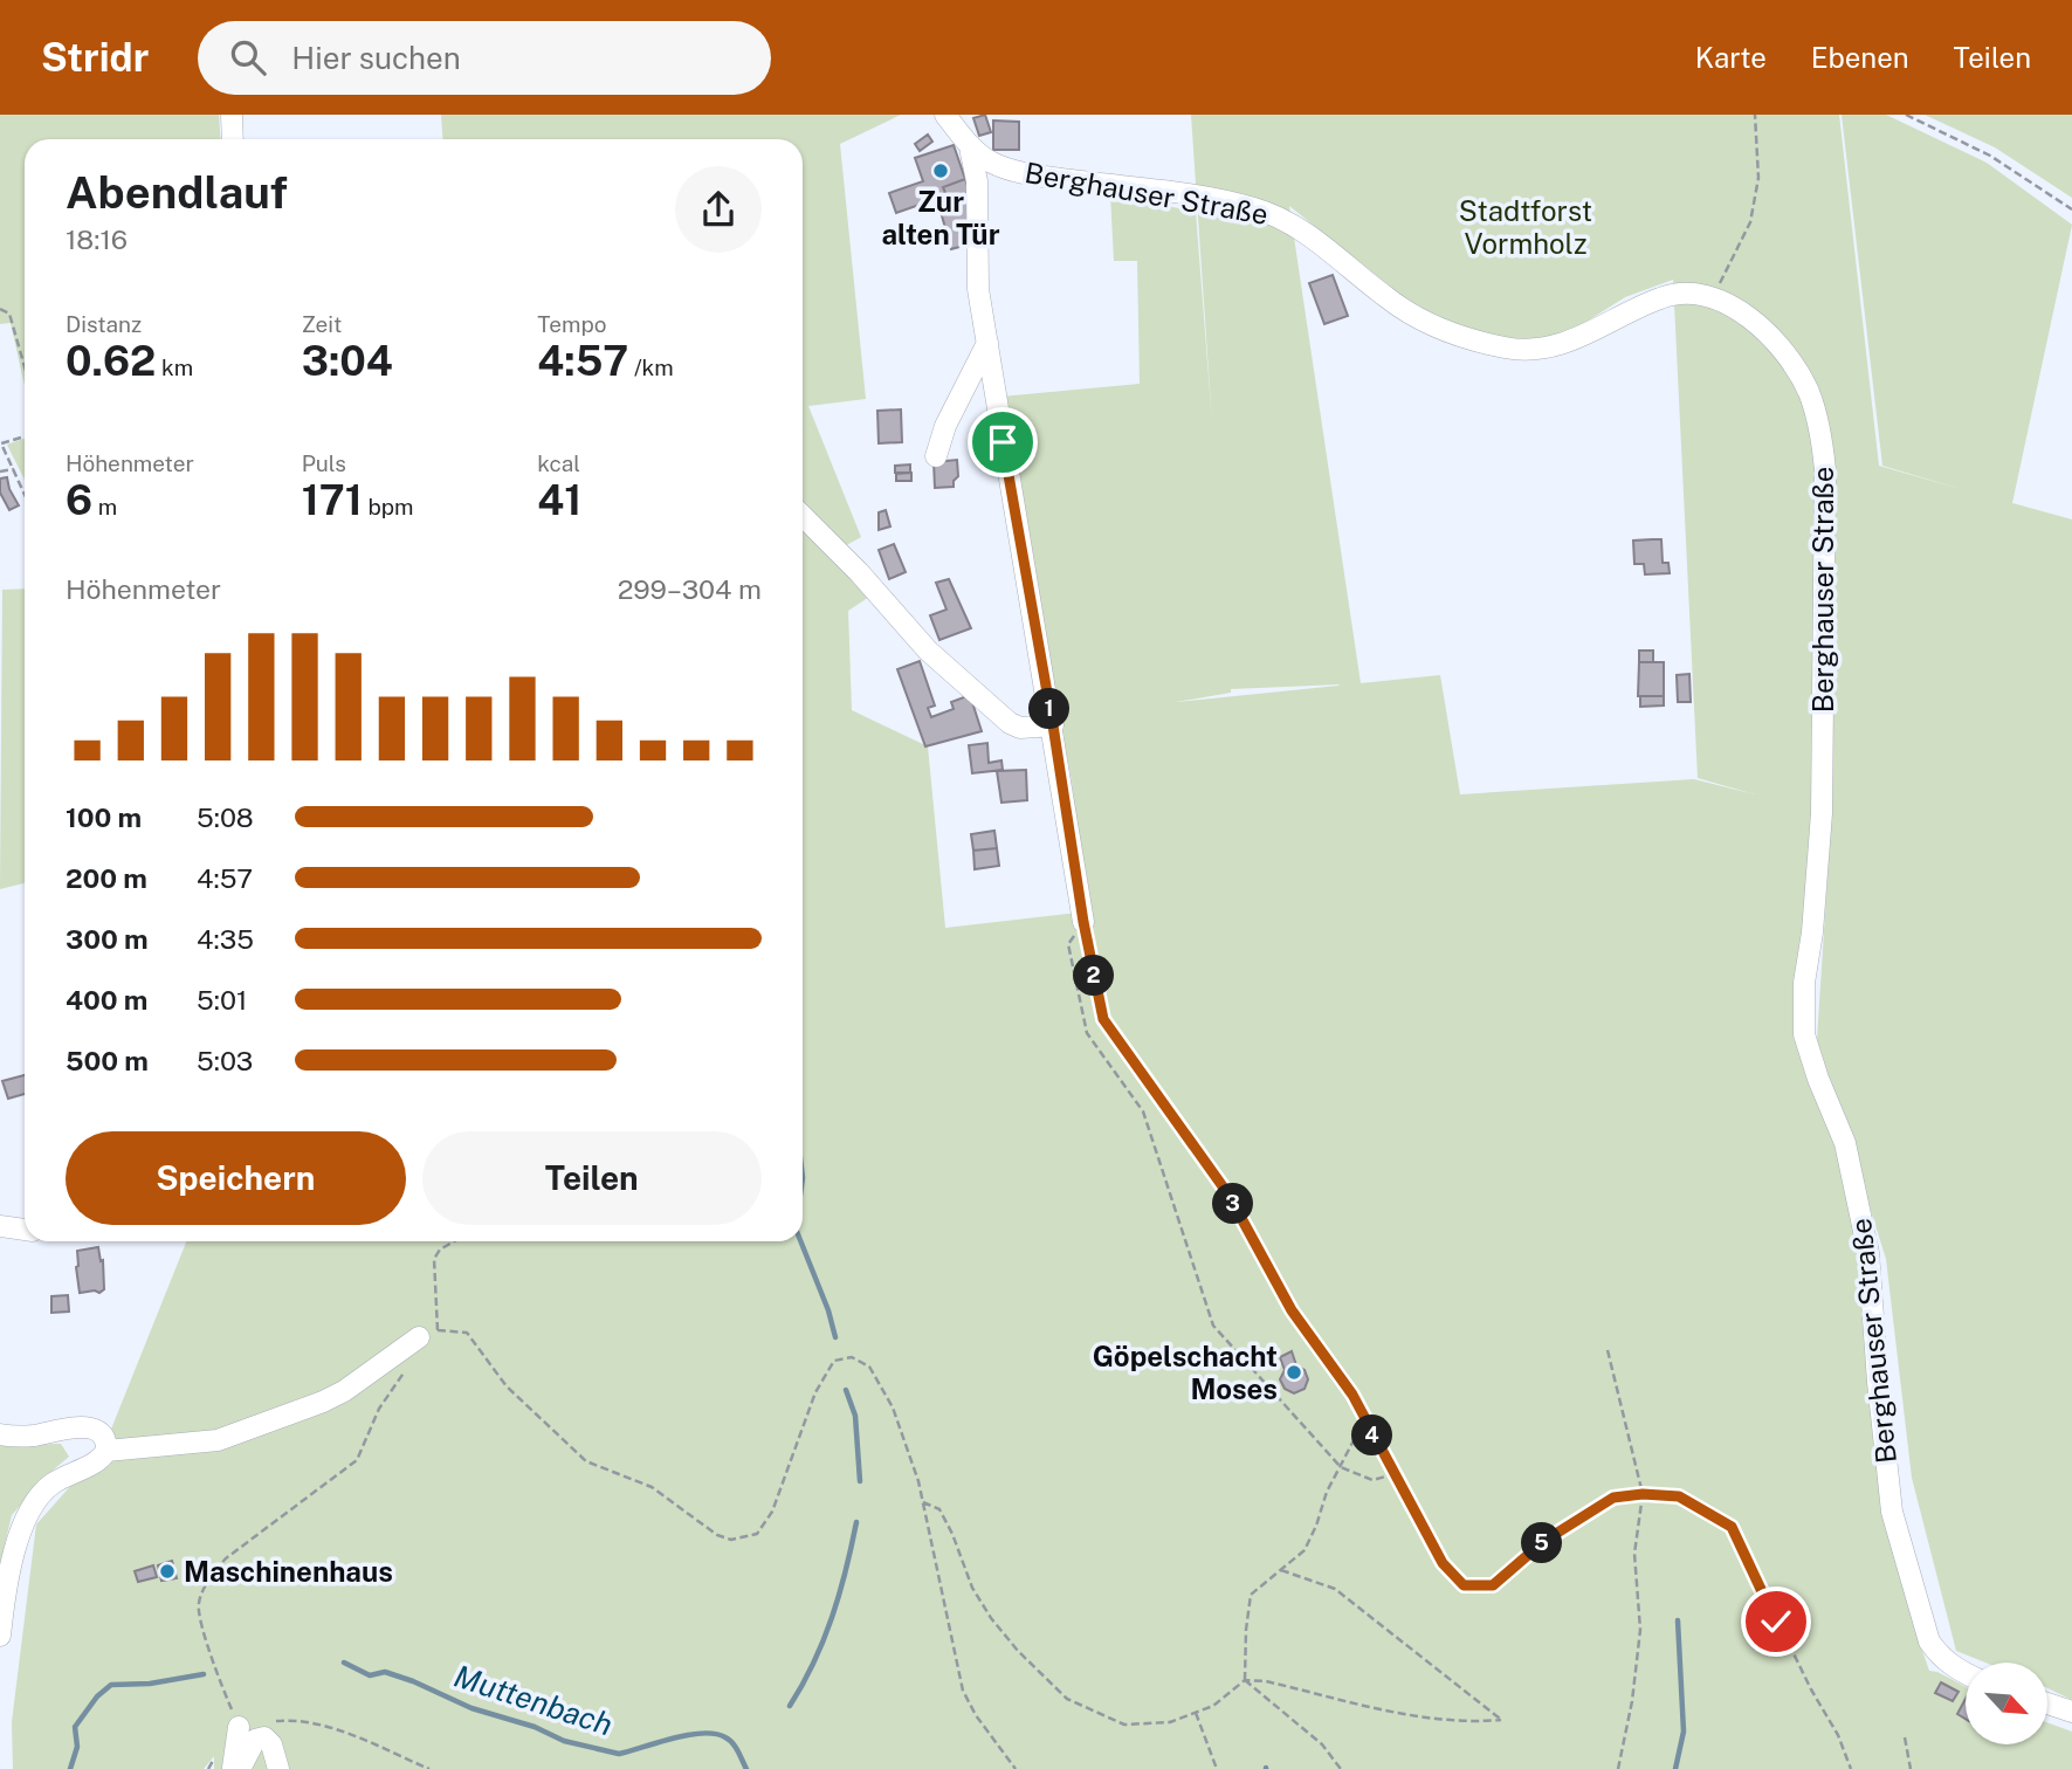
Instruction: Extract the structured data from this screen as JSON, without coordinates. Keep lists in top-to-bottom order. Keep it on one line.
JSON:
{"streets":{"street":["Berghauser Straße"]},"water":["Muttenbach"],"parks":["Stadtforst Vormholz"],"places":["Zur alten Tür","Göpelschacht Moses","Maschinenhaus"],"north":"bottom right","page":{"header":"Stridr","search":"Hier suchen","nav":["Karte","Ebenen","Teilen"],"heading":["Abendlauf","18:16"],"stats":[["Distanz","0.62 km"],["Zeit","3:04"],["Tempo","4:57 /km"],["Höhenmeter","6 m"],["Puls","171 bpm"],["kcal","41"]],"chart":["Höhenmeter","299–304 m"],"pins":["1","2","3","4","5"],"list":[{"name":"100 m","note":"5:08"},{"name":"200 m","note":"4:57"},{"name":"300 m","note":"4:35"},{"name":"400 m","note":"5:01"},{"name":"500 m","note":"5:03"}],"buttons":["Speichern","Teilen"]}}
